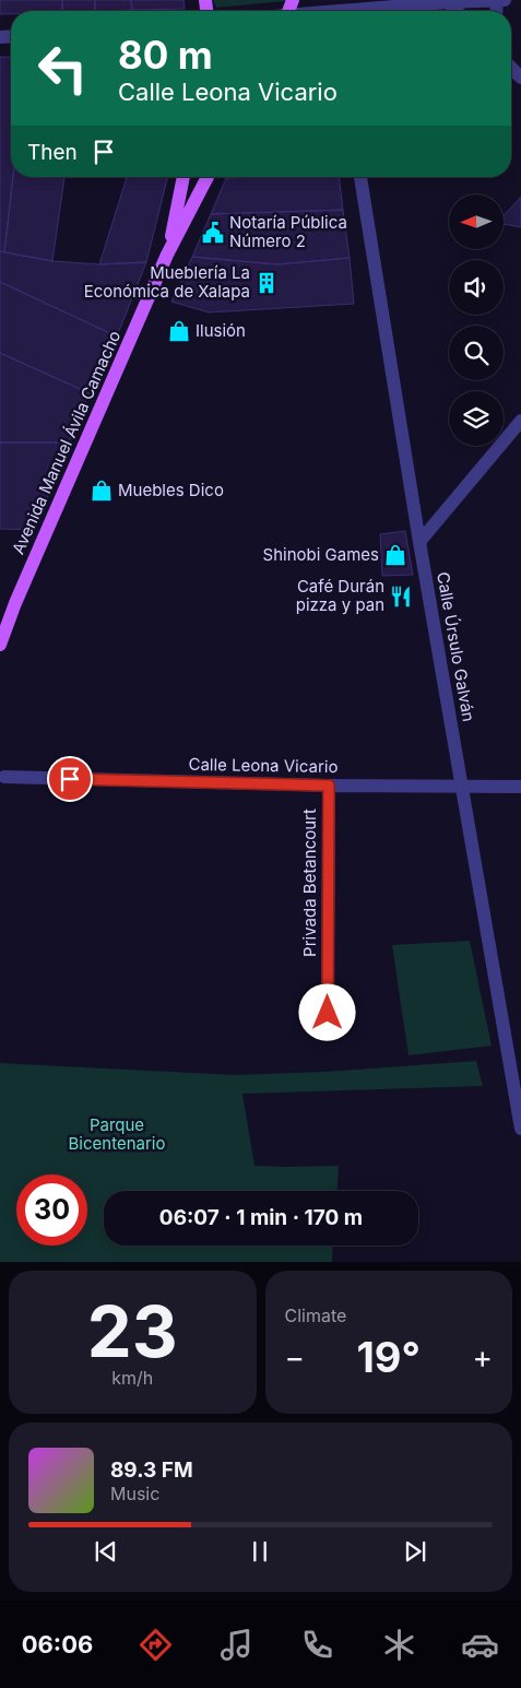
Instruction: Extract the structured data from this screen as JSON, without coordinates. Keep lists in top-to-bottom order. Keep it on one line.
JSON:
{"streets":{"main road":["Avenida Manuel Ávila Camacho"],"street":["Calle Úrsulo Galván","Calle Leona Vicario","Privada Betancourt"]},"crossings":[["Calle Úrsulo Galván","Calle Leona Vicario"],["Calle Leona Vicario","Privada Betancourt"]],"parks":["Parque Bicentenario"],"places":{"public building":["Notaría Pública Número 2"],"building":["Mueblería La Económica de Xalapa"],"shop":["Ilusión","Muebles Dico","Shinobi Games"],"restaurant":["Café Durán pizza y pan"]},"north":"left","page":{"turn":["80 m","Calle Leona Vicario"],"then":"Then","limit":"30","trip":"06:07 · 1 min · 170 m","tile":[["23","km/h"],"Climate"],"heat":["−","19°","+"],"song":["89.3 FM","Music"],"tabs":"06:06"}}
